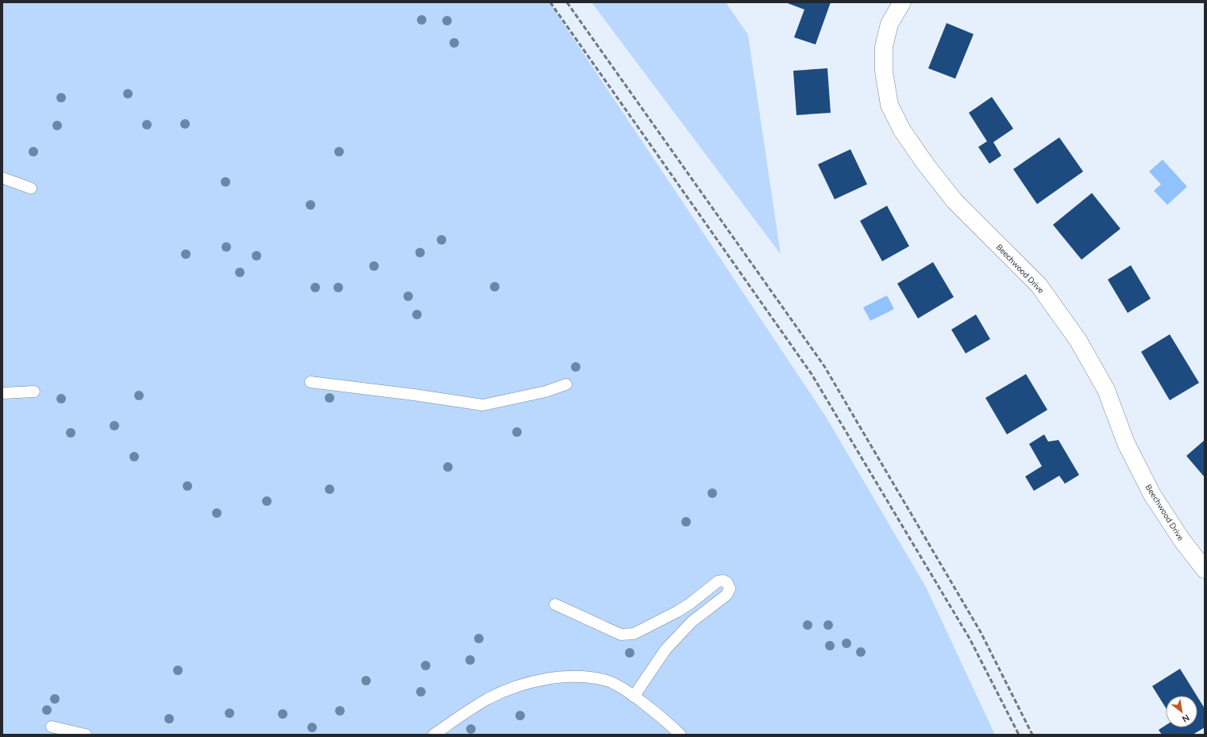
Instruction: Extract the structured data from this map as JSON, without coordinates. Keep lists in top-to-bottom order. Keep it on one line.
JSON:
{"streets":{"street":["Beechwood Drive"]},"north":"bottom right"}
